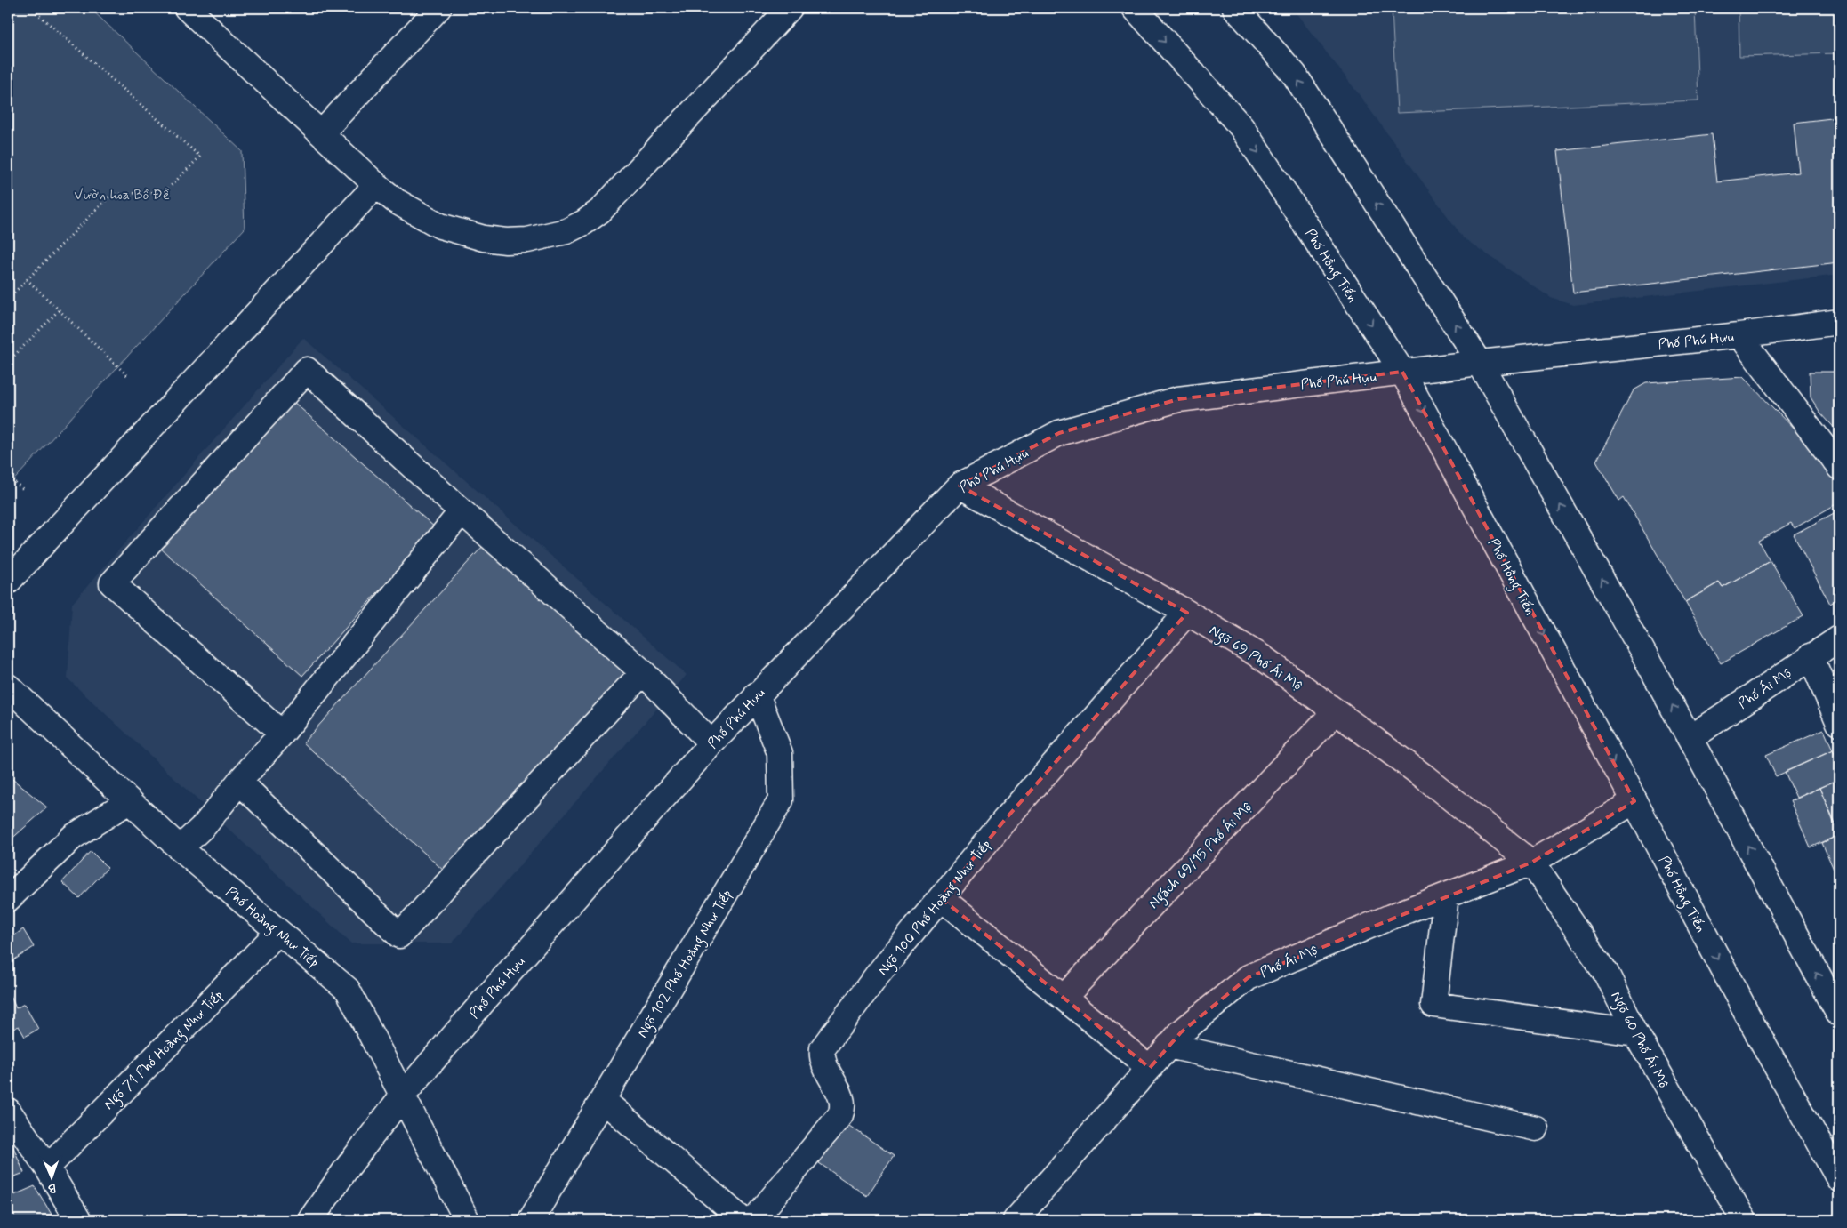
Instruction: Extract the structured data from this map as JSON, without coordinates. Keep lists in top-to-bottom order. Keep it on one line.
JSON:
{"streets":{"street":["Phố Hồng Tiến","Phố Phú Hựu","Ngõ 69 Phố Ái Mộ","Phố Ái Mộ","Ngách 69/15 Phố Ái Mộ","Ngõ 100 Phố Hoàng Như Tiếp","Phố Hoàng Như Tiếp","Ngõ 102 Phố Hoàng Như Tiếp","Ngõ 60 Phố Ái Mộ","Ngõ 71 Phố Hoàng Như Tiếp"]},"crossings":[["Phố Hồng Tiến","Phố Phú Hựu"],["Phố Hồng Tiến","Phố Ái Mộ"],["Phố Phú Hựu","Ngõ 69 Phố Ái Mộ"],["Phố Phú Hựu","Phố Hoàng Như Tiếp"],["Phố Phú Hựu","Ngõ 102 Phố Hoàng Như Tiếp"],["Ngõ 69 Phố Ái Mộ","Phố Ái Mộ"],["Ngõ 69 Phố Ái Mộ","Ngách 69/15 Phố Ái Mộ"],["Ngõ 69 Phố Ái Mộ","Ngõ 100 Phố Hoàng Như Tiếp"],["Ngõ 69 Phố Ái Mộ","Ngõ 60 Phố Ái Mộ"],["Phố Ái Mộ","Ngõ 60 Phố Ái Mộ"],["Phố Hoàng Như Tiếp","Ngõ 71 Phố Hoàng Như Tiếp"]],"parks":["Vườn hoa Bồ Đề"],"north":"bottom"}
